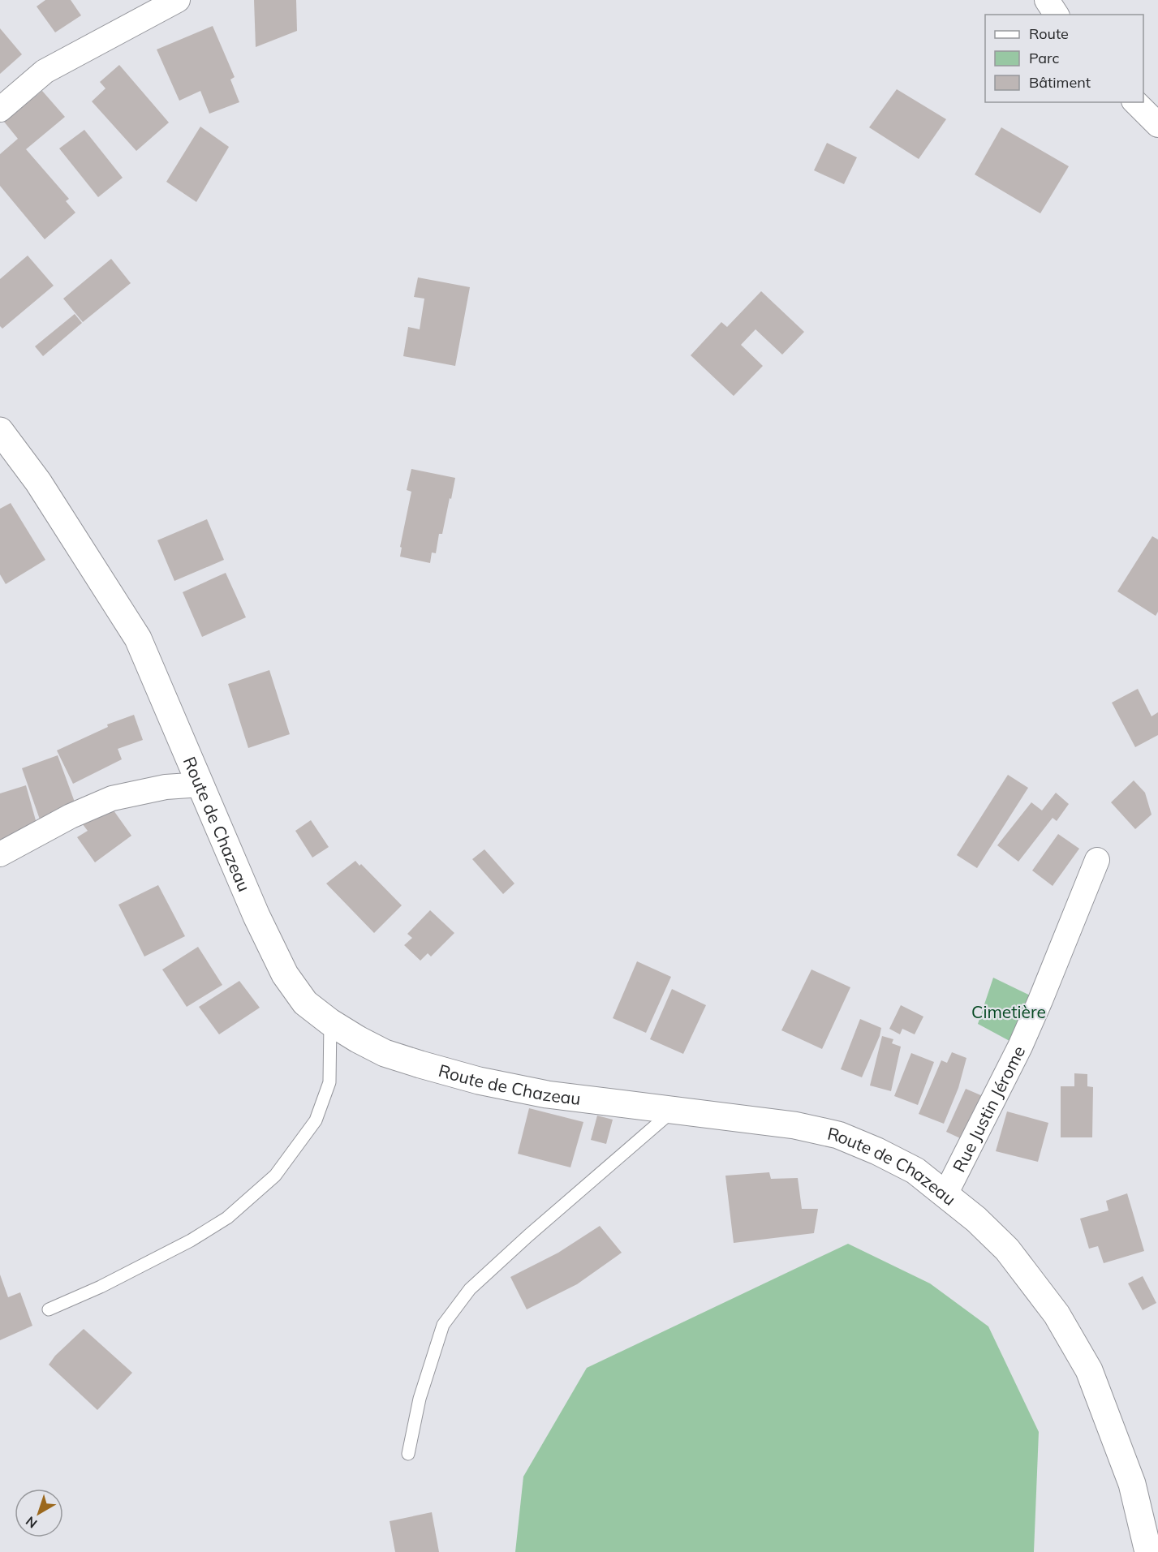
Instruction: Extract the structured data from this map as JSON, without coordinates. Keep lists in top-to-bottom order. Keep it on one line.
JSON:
{"streets":{"main road":["Route de Chazeau"],"street":["Rue Justin Jérome"]},"crossings":[["Route de Chazeau","Rue Justin Jérome"]],"parks":["Cimetière"],"legend":["Route","Parc","Bâtiment"],"north":"bottom left"}
